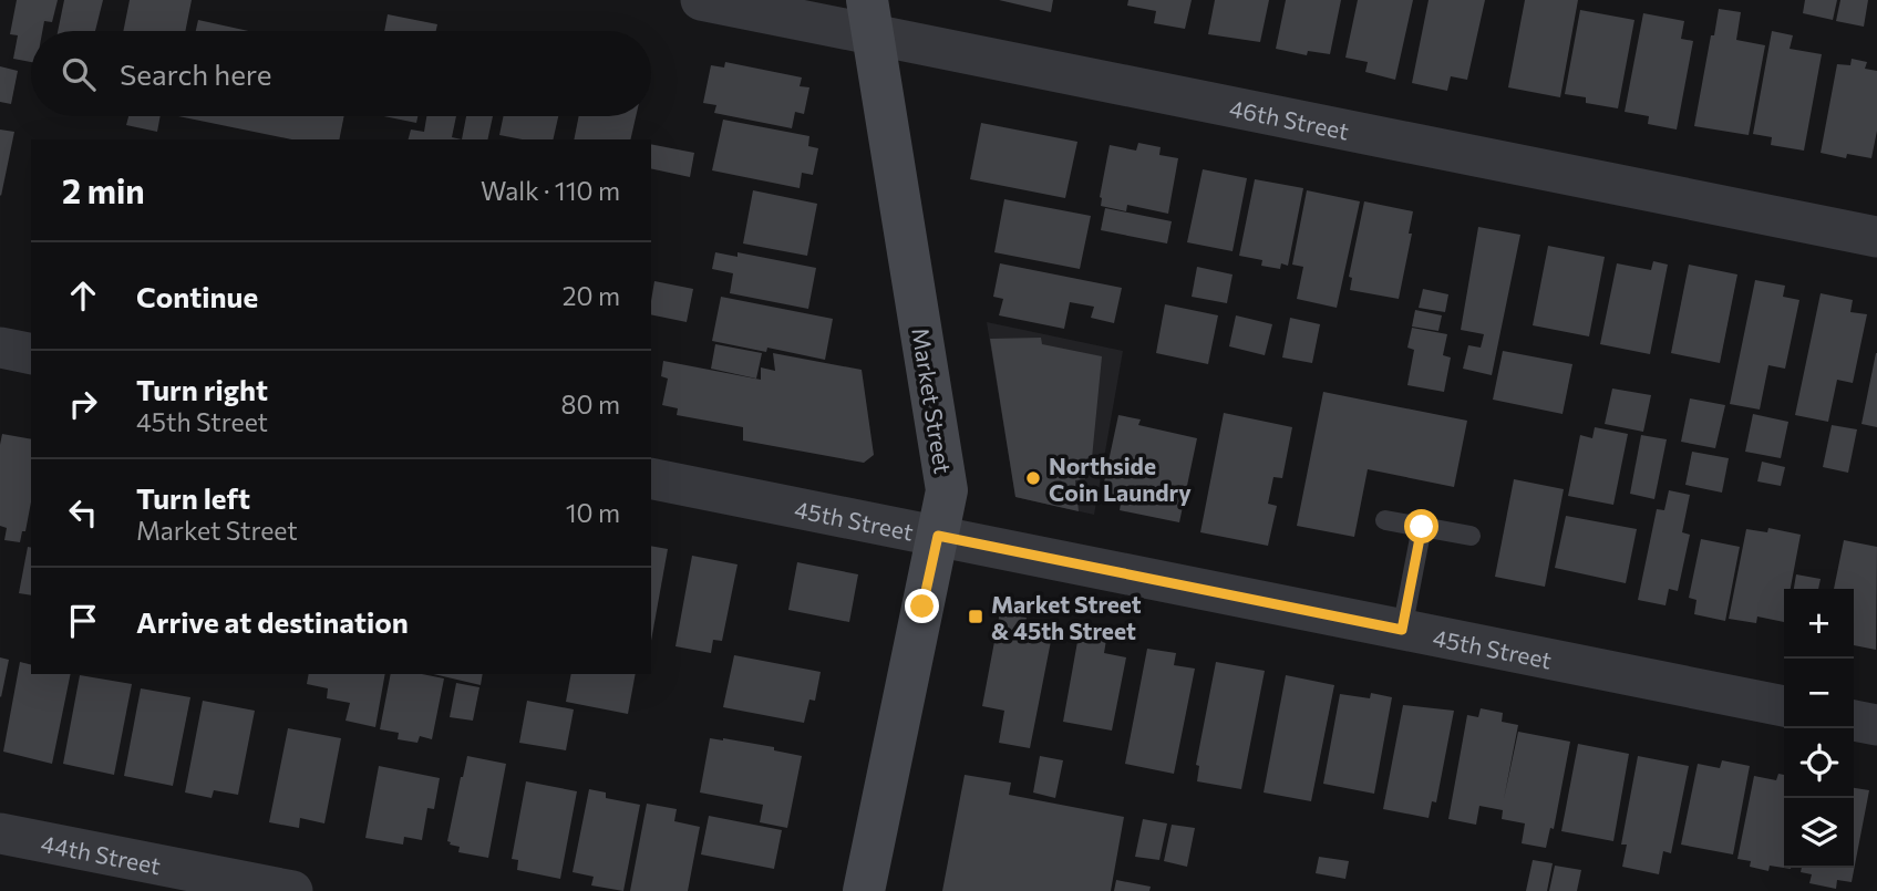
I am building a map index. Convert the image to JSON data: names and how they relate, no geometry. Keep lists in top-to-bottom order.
{
  "streets": {
    "street": [
      "46th Street",
      "Market Street",
      "45th Street",
      "44th Street"
    ]
  },
  "crossings": [
    ["46th Street", "Market Street"],
    ["Market Street", "45th Street"]
  ],
  "places": {
    "other": ["Northside Coin Laundry"],
    "transit": ["Market Street & 45th Street"]
  },
  "page": {
    "search": "Search here",
    "heading": ["2 min", "Walk · 110 m"],
    "list": [
      ["Continue", "20 m"],
      ["Turn right", "45th Street", "80 m"],
      ["Turn left", "Market Street", "10 m"],
      "Arrive at destination"
    ],
    "map_buttons": ["+", "−"]
  }
}
